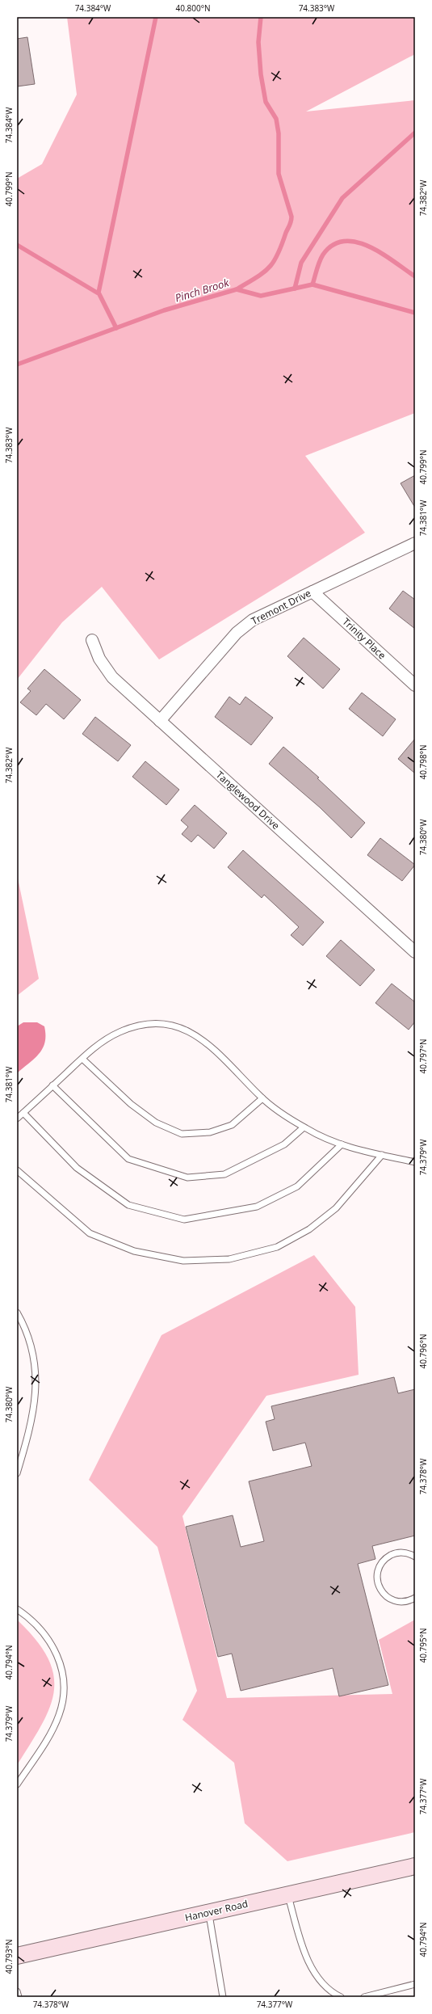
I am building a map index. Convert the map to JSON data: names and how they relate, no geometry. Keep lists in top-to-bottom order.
{
  "streets": {
    "street": [
      "Tremont Drive",
      "Trinity Place",
      "Tanglewood Drive",
      "Hanover Road"
    ]
  },
  "crossings": [
    ["Tremont Drive", "Trinity Place"],
    ["Tremont Drive", "Tanglewood Drive"]
  ],
  "water": ["Pinch Brook"],
  "coordinates": [
    "74.384°W",
    "40.800°N",
    "74.383°W",
    "40.799°N",
    "74.382°W",
    "74.381°W",
    "40.798°N",
    "74.380°W",
    "40.797°N",
    "74.379°W",
    "40.796°N",
    "74.378°W",
    "40.795°N",
    "40.794°N",
    "74.377°W",
    "40.793°N"
  ]
}
